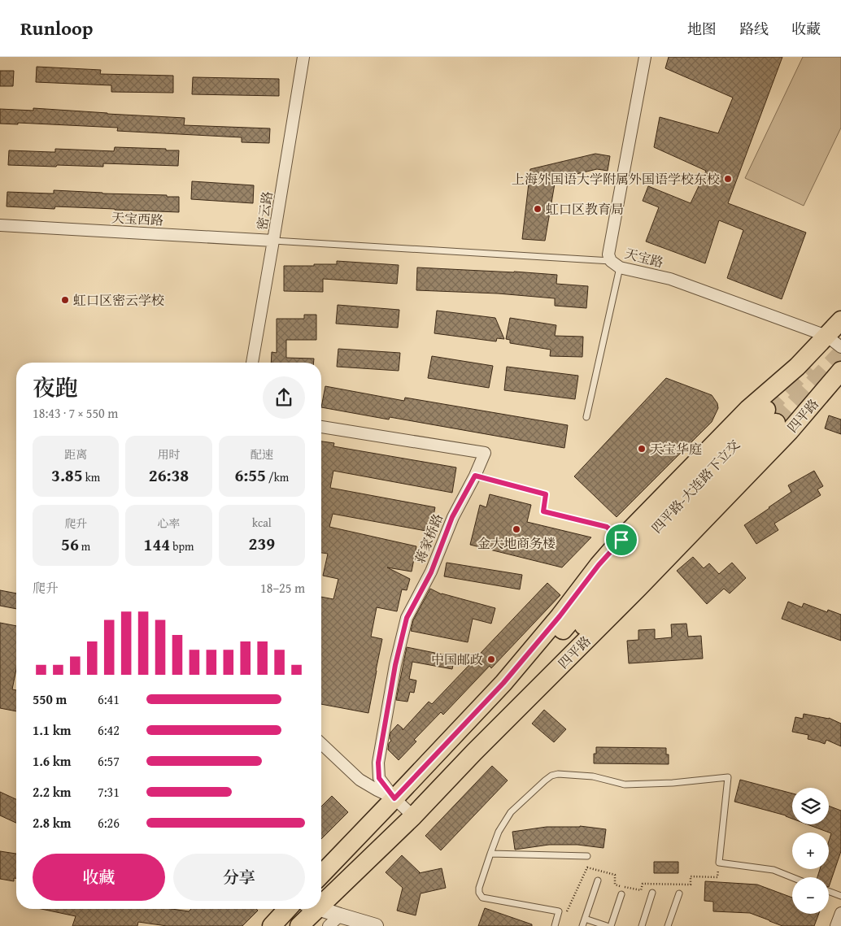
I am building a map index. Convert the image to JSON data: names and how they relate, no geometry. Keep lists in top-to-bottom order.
{
  "streets": {
    "main road": ["四平路", "四平路-大连路下立交"],
    "street": [
      "密云路",
      "天宝西路",
      "天宝路",
      "蒋家桥路"
    ]
  },
  "crossings": [
    ["密云路", "天宝西路"],
    ["四平路", "四平路-大连路下立交"]
  ],
  "places": [
    "上海外国语大学附属外国语学校东校",
    "虹口区教育局",
    "虹口区密云学校",
    "天宝华庭",
    "金大地商务楼",
    "中国邮政"
  ],
  "page": {
    "header": "Runloop",
    "nav": ["地图", "路线", "收藏"],
    "heading": ["夜跑", "18:43 · 7 × 550 m"],
    "stats": [
      ["距离", "3.85 km"],
      ["用时", "26:38"],
      ["配速", "6:55 /km"],
      ["爬升", "56 m"],
      ["心率", "144 bpm"],
      ["kcal", "239"]
    ],
    "chart": ["爬升", "18–25 m"],
    "list": [
      {
        "name": "550 m",
        "note": "6:41"
      },
      {
        "name": "1.1 km",
        "note": "6:42"
      },
      {
        "name": "1.6 km",
        "note": "6:57"
      },
      {
        "name": "2.2 km",
        "note": "7:31"
      },
      {
        "name": "2.8 km",
        "note": "6:26"
      }
    ],
    "map_buttons": ["+", "−"],
    "buttons": ["收藏", "分享"]
  }
}
